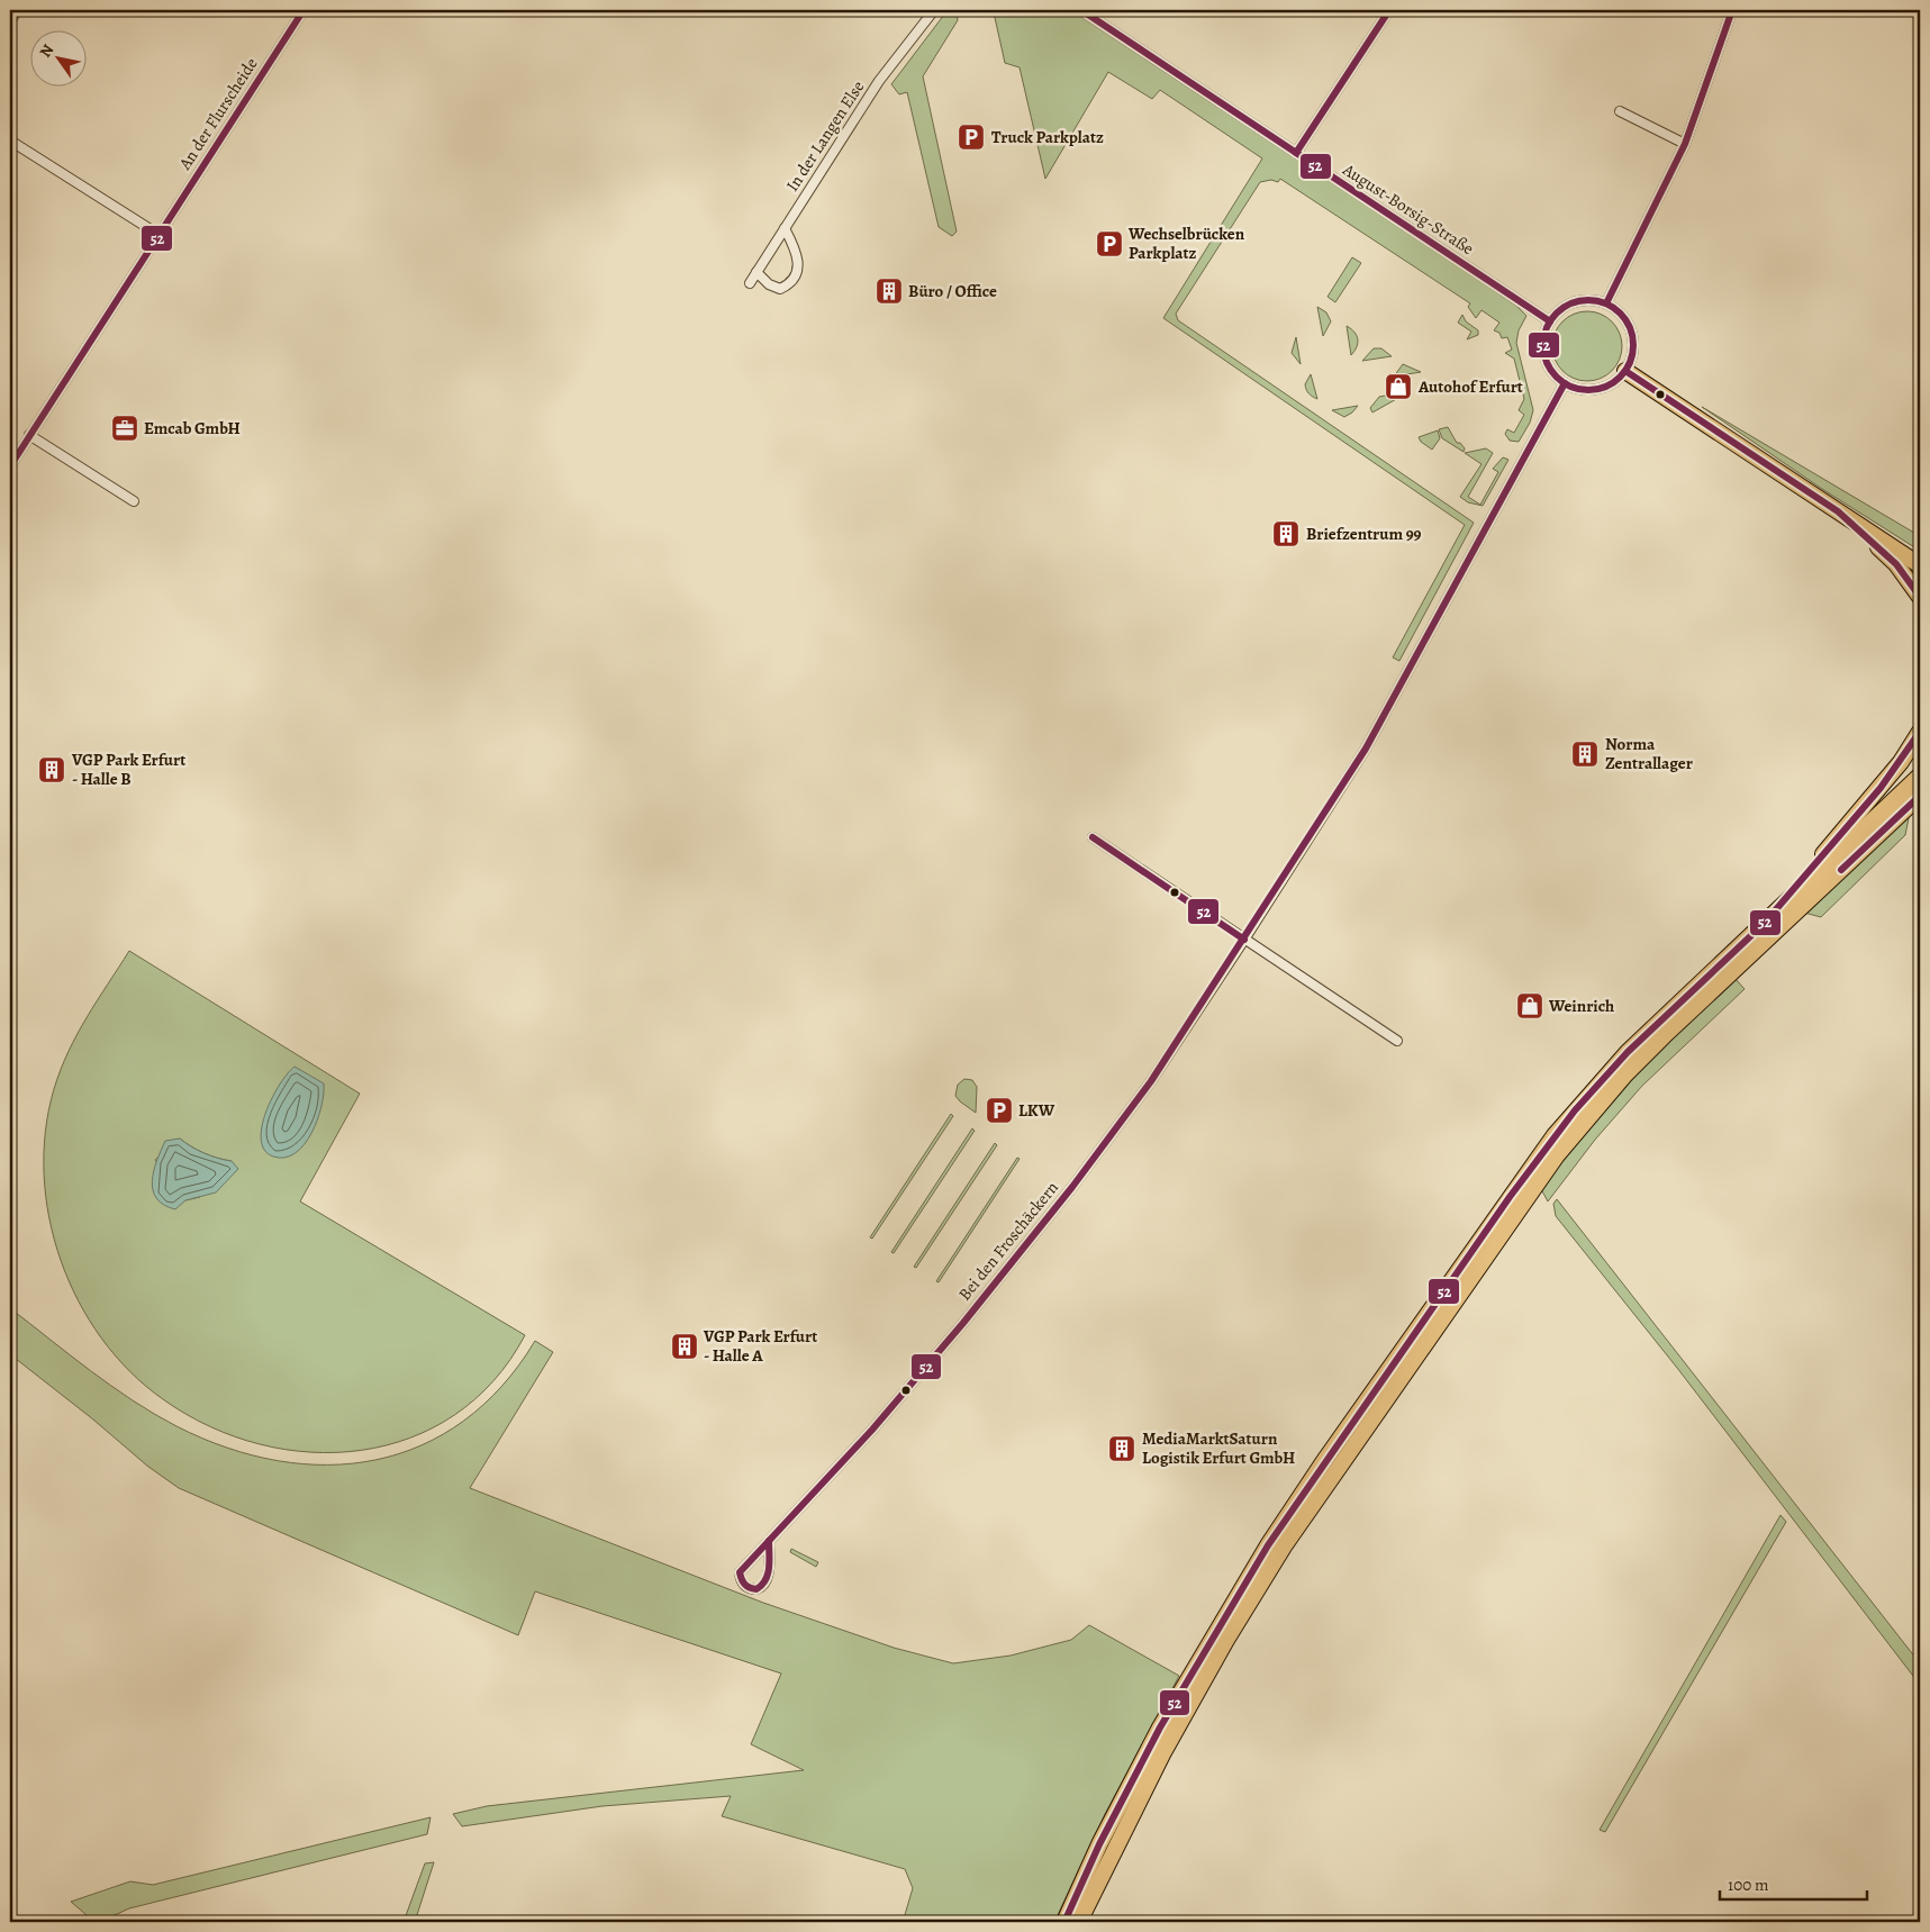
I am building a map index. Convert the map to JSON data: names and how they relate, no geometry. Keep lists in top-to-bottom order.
{
  "streets": {
    "street": [
      "An der Flurscheide",
      "In der Langen Else",
      "August-Borsig-Straße",
      "Bei den Froschäckern"
    ]
  },
  "crossings": [
    ["August-Borsig-Straße", "Bei den Froschäckern"]
  ],
  "places": {
    "parking": ["Truck Parkplatz", "Wechselbrücken Parkplatz", "LKW"],
    "building": [
      "Büro / Office",
      "Briefzentrum 99",
      "Norma Zentrallager",
      "VGP Park Erfurt - Halle B",
      "VGP Park Erfurt - Halle A",
      "MediaMarktSaturn Logistik Erfurt GmbH"
    ],
    "shop": ["Autohof Erfurt", "Weinrich"],
    "office": ["Emcab GmbH"]
  },
  "lines": ["transit line 52"],
  "scale_bar": "100 m",
  "north": "top left"
}
